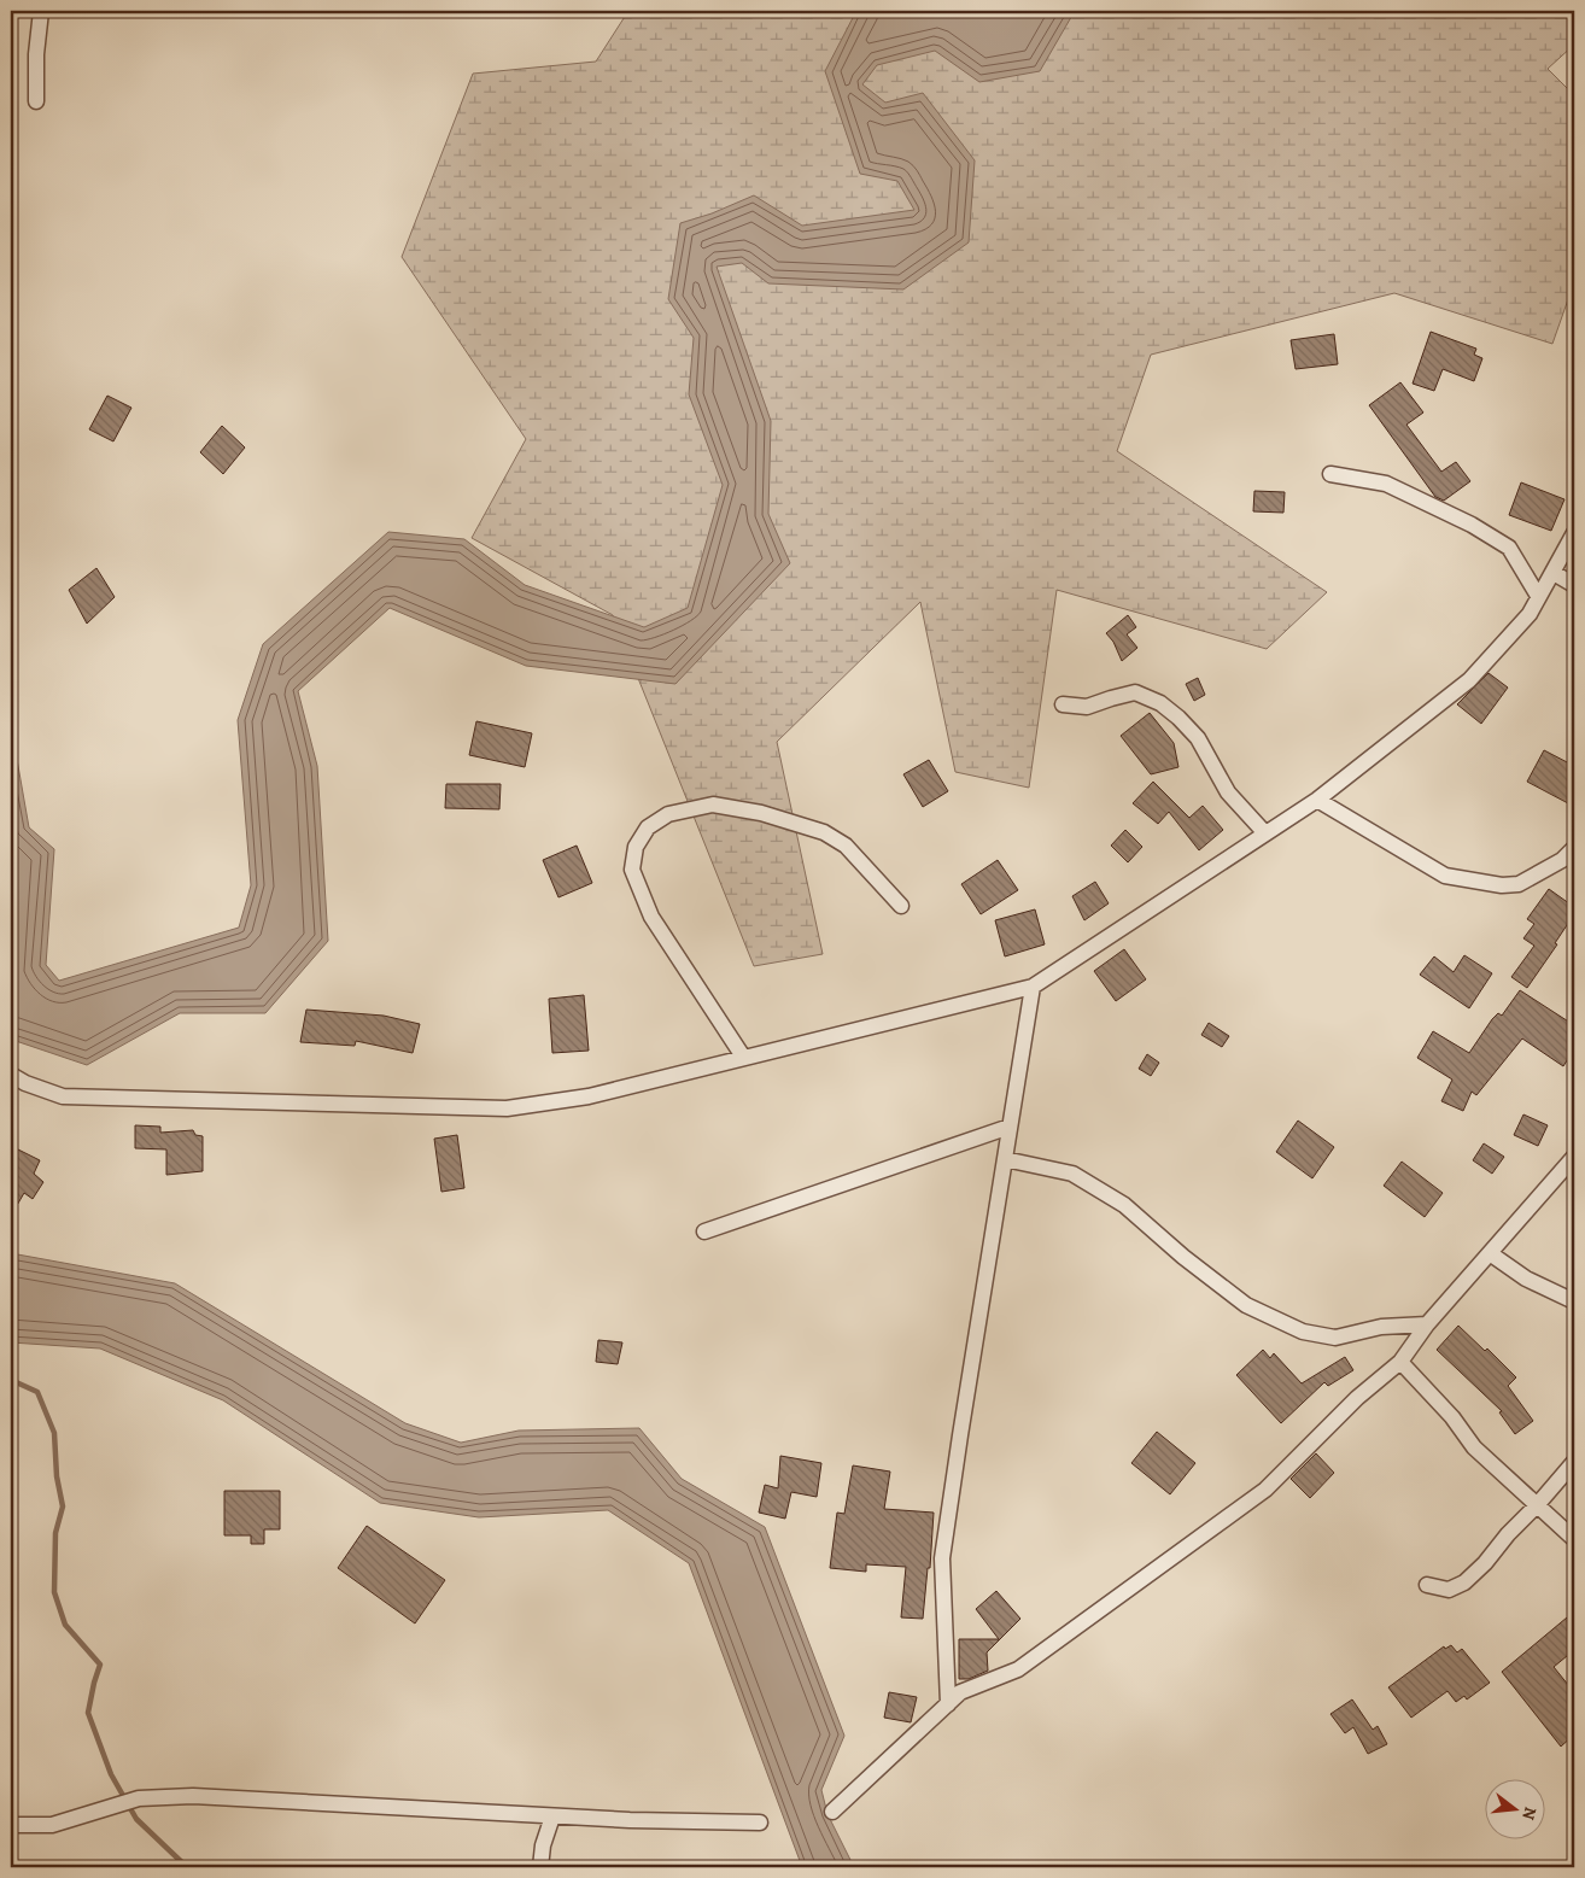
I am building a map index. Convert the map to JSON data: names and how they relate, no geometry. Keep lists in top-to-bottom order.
{
  "north": "right"
}
